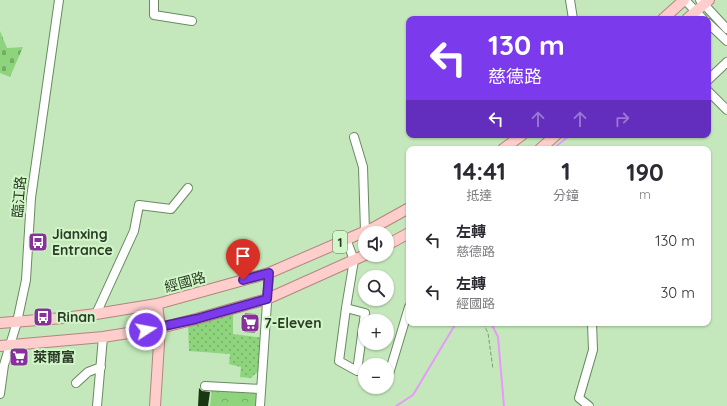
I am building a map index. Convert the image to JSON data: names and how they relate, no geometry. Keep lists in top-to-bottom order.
{
  "streets": {
    "main road": ["1", "經國路"],
    "street": ["臨江路"]
  },
  "crossings": [
    ["臨江路", "1"],
    ["臨江路", "經國路"]
  ],
  "places": {
    "bus stop": ["Jianxing Entrance", "Rinan"],
    "supermarket": ["7-Eleven", "萊爾富"]
  },
  "page": {
    "turn": ["130 m", "慈德路"],
    "eta": [
      "14:41",
      "抵達",
      "1",
      "分鐘",
      "190",
      "m"
    ],
    "list": [
      {
        "name": "左轉",
        "note": "慈德路",
        "value": "130 m"
      },
      {
        "name": "左轉",
        "note": "經國路",
        "value": "30 m"
      }
    ],
    "map_buttons": ["+", "−"]
  }
}
